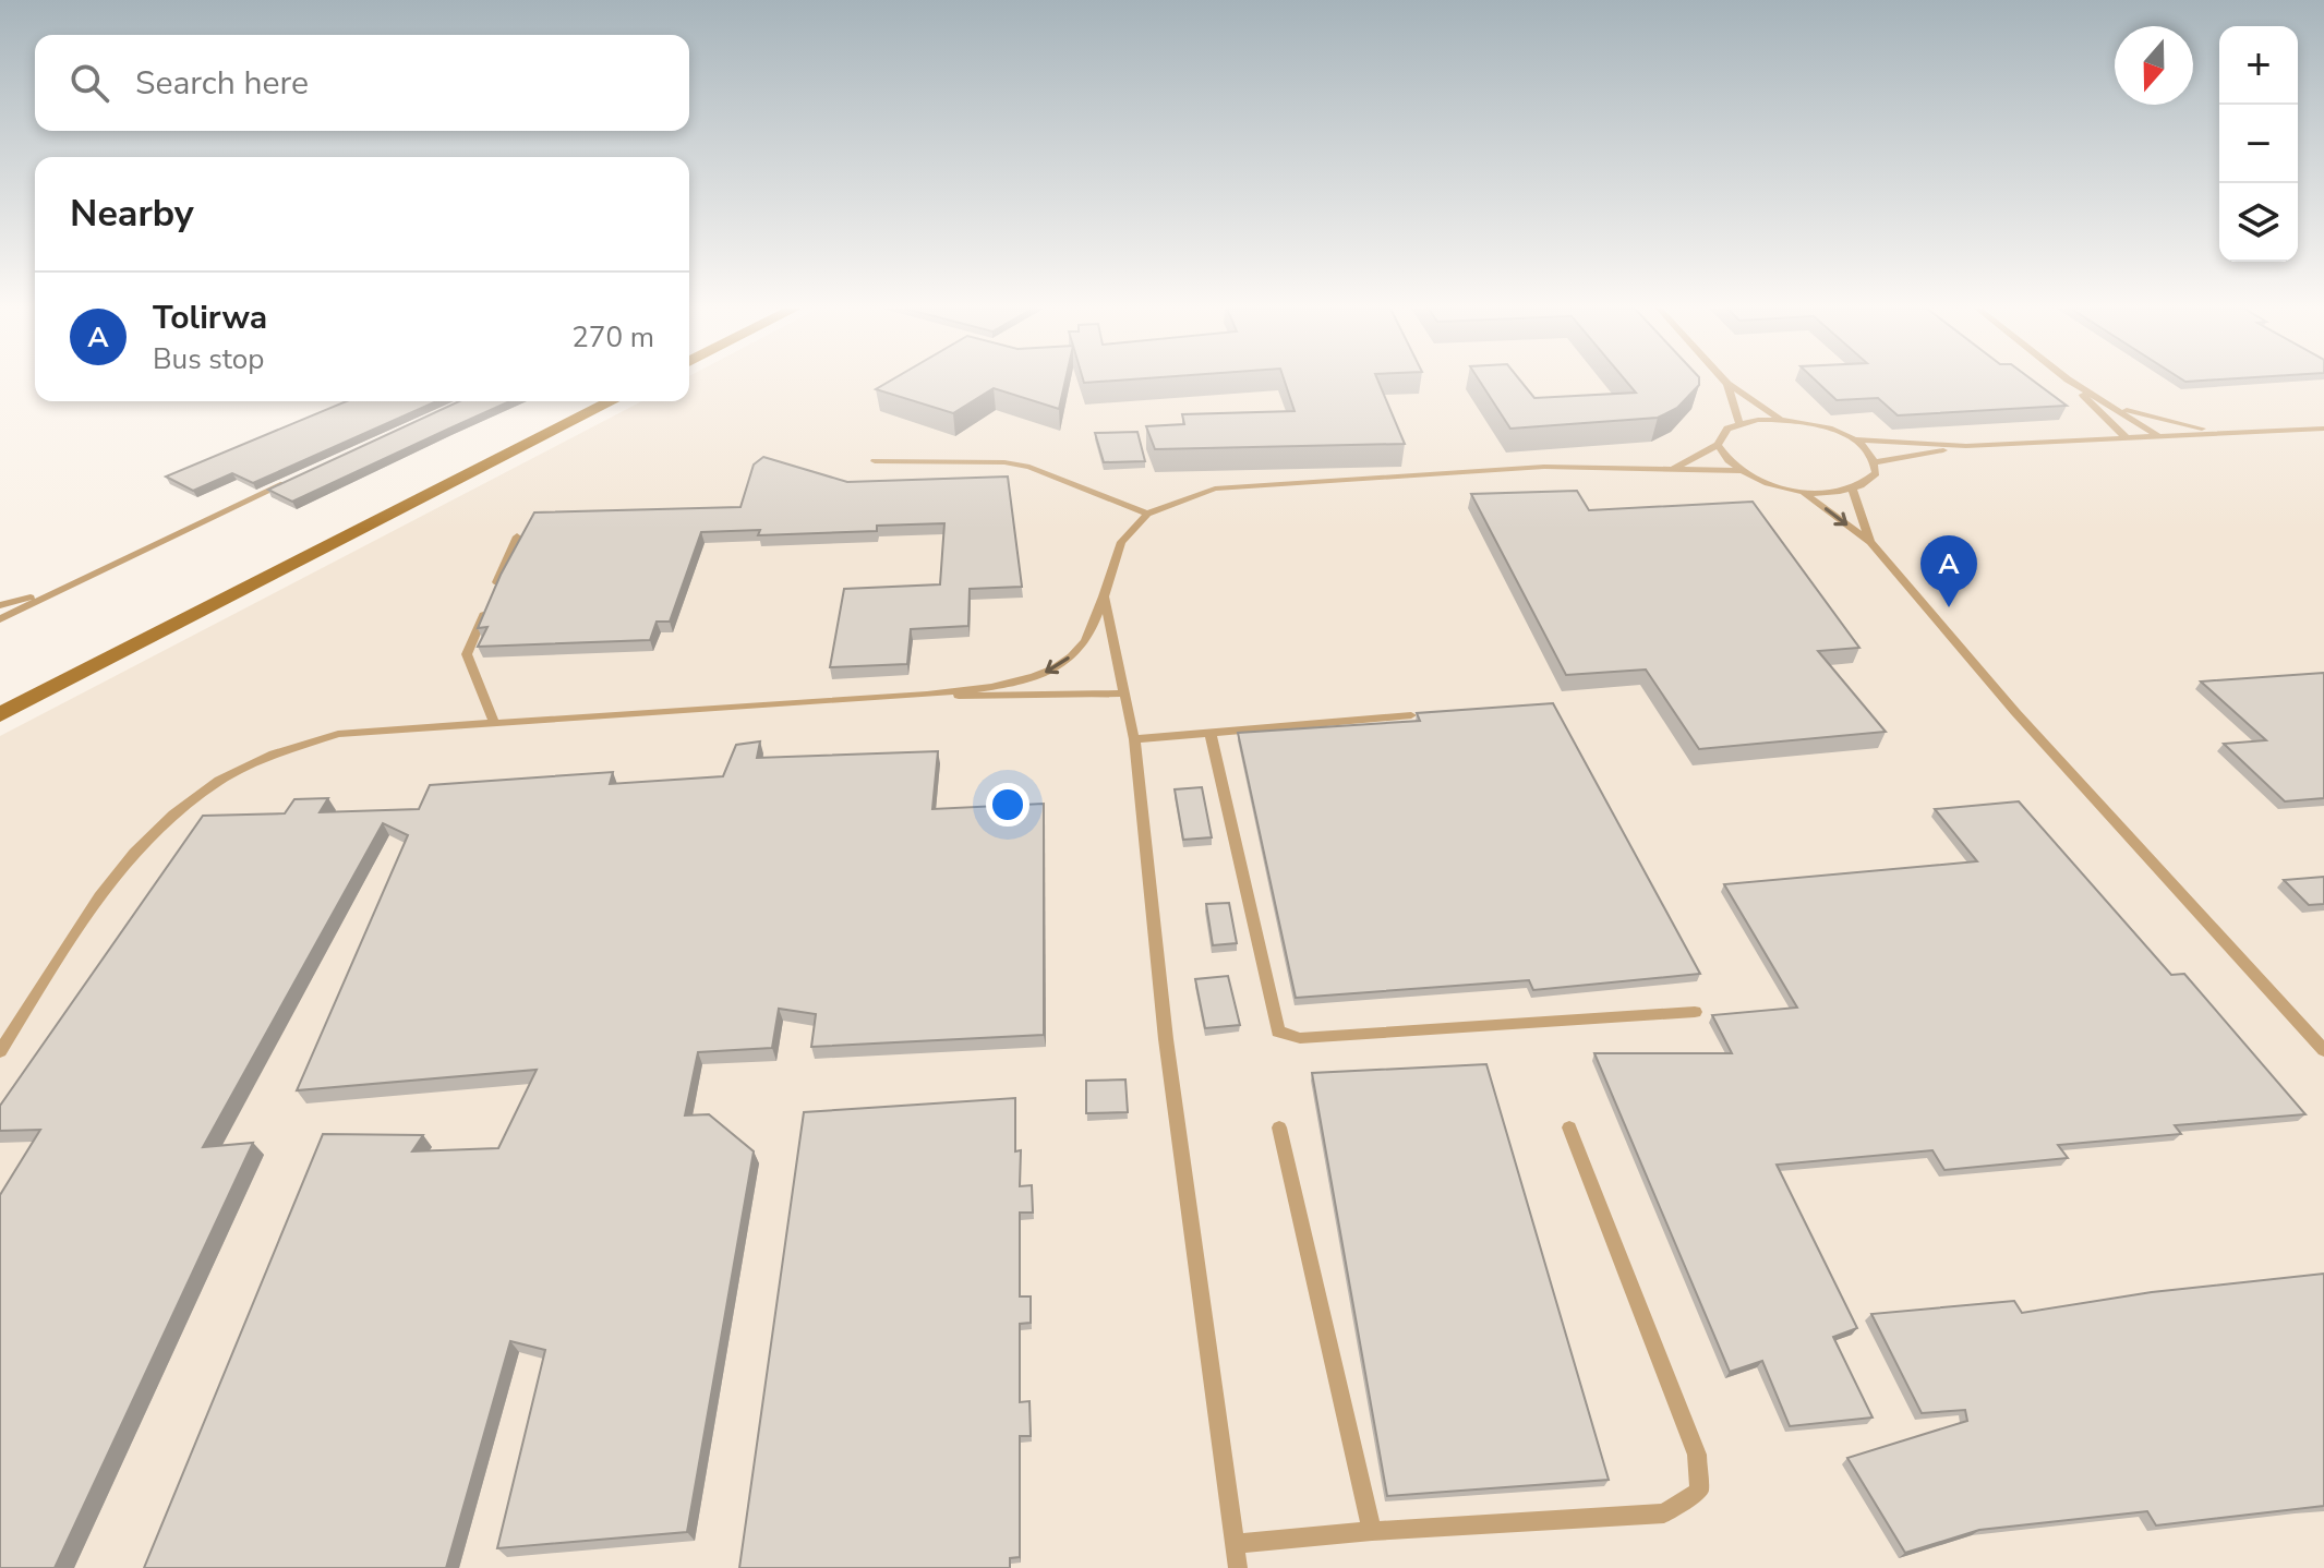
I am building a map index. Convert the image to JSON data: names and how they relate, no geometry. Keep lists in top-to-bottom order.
{
  "north": "bottom",
  "page": {
    "map_buttons": ["+", "−"],
    "search": "Search here",
    "heading": "Nearby",
    "list": [
      {
        "mark": "A",
        "name": "Tolirwa",
        "note": "Bus stop",
        "value": "270 m"
      }
    ],
    "pins": "A"
  }
}
